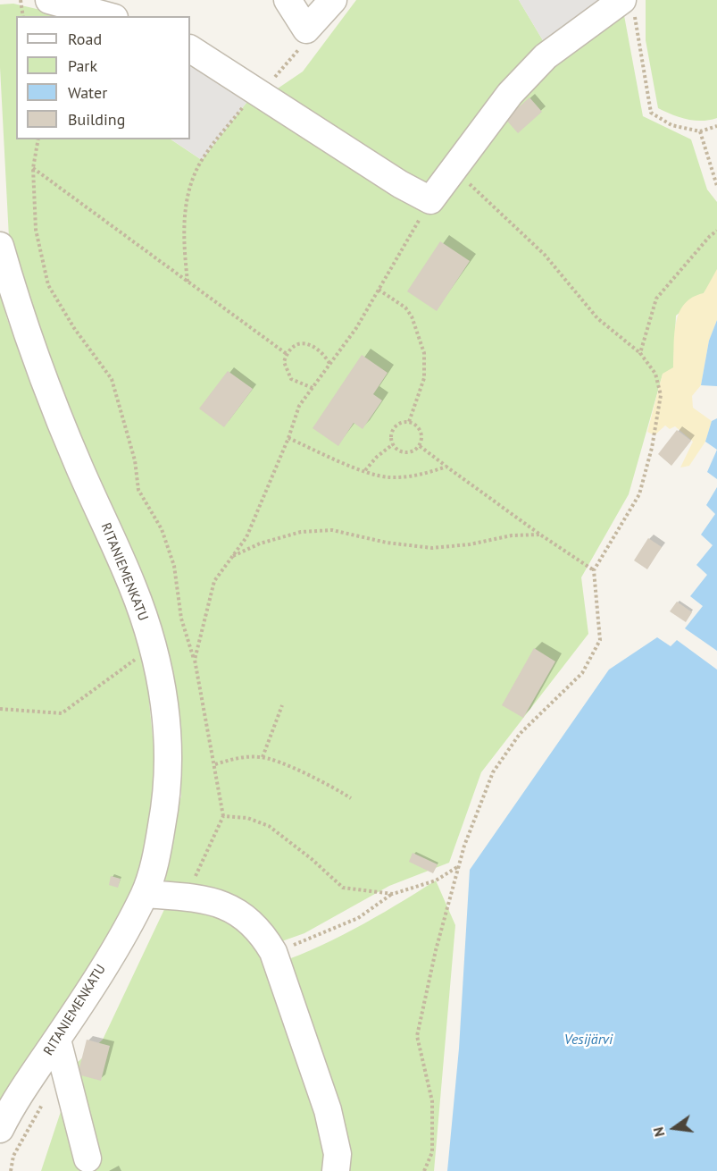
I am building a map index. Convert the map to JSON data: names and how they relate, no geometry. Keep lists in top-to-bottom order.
{
  "streets": {
    "street": ["RITANIEMENKATU"]
  },
  "water": ["Vesijärvi"],
  "legend": [
    "Road",
    "Park",
    "Water",
    "Building"
  ],
  "north": "left"
}
